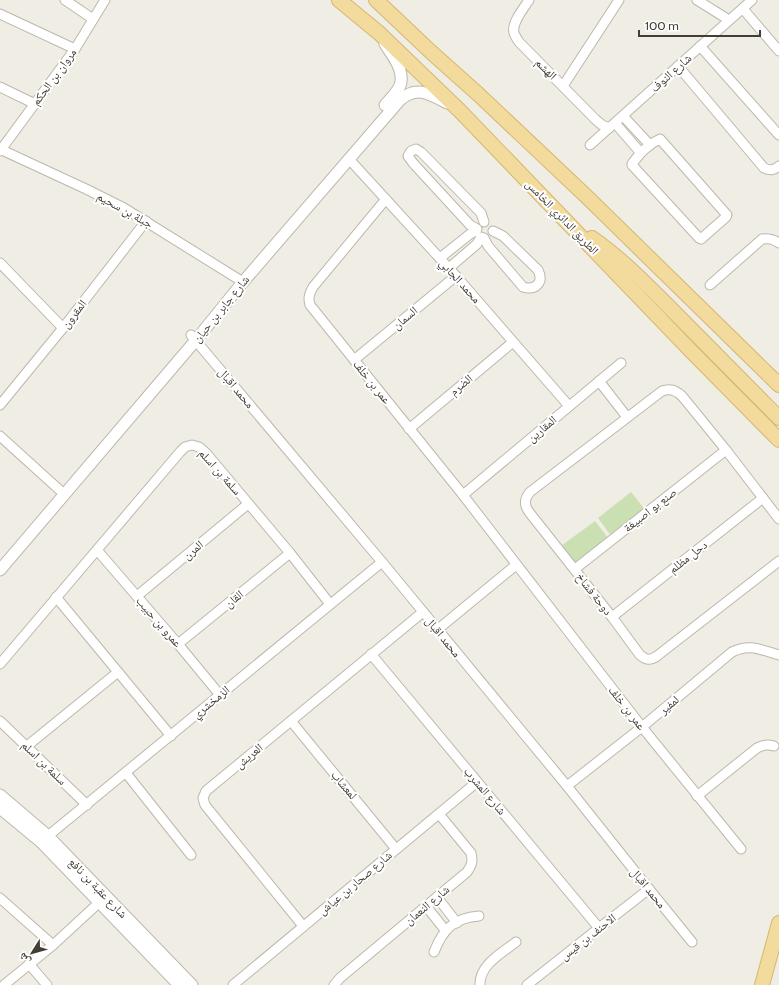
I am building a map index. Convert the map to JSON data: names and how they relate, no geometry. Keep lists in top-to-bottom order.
{
  "streets": {
    "main road": ["الطريق الدائري الخامس"],
    "street": [
      "الهشم",
      "شارع النوف",
      "مروان بن الحكم",
      "جبلة بن سحيم",
      "محمد الجابي",
      "شارع جابر بن حيان",
      "المقرون",
      "السمان",
      "عمر بن خلف",
      "الضرم",
      "محمد اقبال",
      "المقارين",
      "سلمة بن اسلم",
      "صنع بو اصبيغة",
      "المرن",
      "دحل مظلم",
      "دوحة فشاخ",
      "القان",
      "عمرو بن حبيب",
      "الزمخشري",
      "لمفير",
      "العريش",
      "لمعشاب",
      "شارع المشرب",
      "شارع صحار بن عياش",
      "شارع عقبة بن نافع",
      "شارع النعمان",
      "الاحنف بن قيس"
    ]
  },
  "crossings": [
    ["الهشم", "شارع النوف"],
    ["مروان بن الحكم", "جبلة بن سحيم"],
    ["جبلة بن سحيم", "شارع جابر بن حيان"],
    ["جبلة بن سحيم", "المقرون"],
    ["الطريق الدائري الخامس", "شارع جابر بن حيان"],
    ["محمد الجابي", "شارع جابر بن حيان"],
    ["محمد الجابي", "السمان"],
    ["محمد الجابي", "عمر بن خلف"],
    ["محمد الجابي", "الضرم"],
    ["محمد الجابي", "المقارين"],
    ["شارع جابر بن حيان", "محمد اقبال"],
    ["السمان", "عمر بن خلف"],
    ["عمر بن خلف", "الضرم"],
    ["عمر بن خلف", "المقارين"],
    ["عمر بن خلف", "لمفير"],
    ["محمد اقبال", "الزمخشري"],
    ["محمد اقبال", "لمفير"],
    ["محمد اقبال", "العريش"],
    ["محمد اقبال", "الاحنف بن قيس"],
    ["سلمة بن اسلم", "المرن"],
    ["سلمة بن اسلم", "القان"],
    ["سلمة بن اسلم", "عمرو بن حبيب"],
    ["سلمة بن اسلم", "الزمخشري"],
    ["صنع بو اصبيغة", "دوحة فشاخ"],
    ["المرن", "عمرو بن حبيب"],
    ["دحل مظلم", "دوحة فشاخ"],
    ["القان", "عمرو بن حبيب"],
    ["عمرو بن حبيب", "الزمخشري"],
    ["الزمخشري", "شارع عقبة بن نافع"],
    ["العريش", "لمعشاب"],
    ["العريش", "شارع المشرب"],
    ["العريش", "شارع صحار بن عياش"],
    ["لمعشاب", "شارع صحار بن عياش"],
    ["شارع المشرب", "شارع صحار بن عياش"],
    ["شارع المشرب", "الاحنف بن قيس"],
    ["شارع صحار بن عياش", "شارع النعمان"]
  ],
  "scale_bar": "100 m",
  "north": "bottom left"
}
